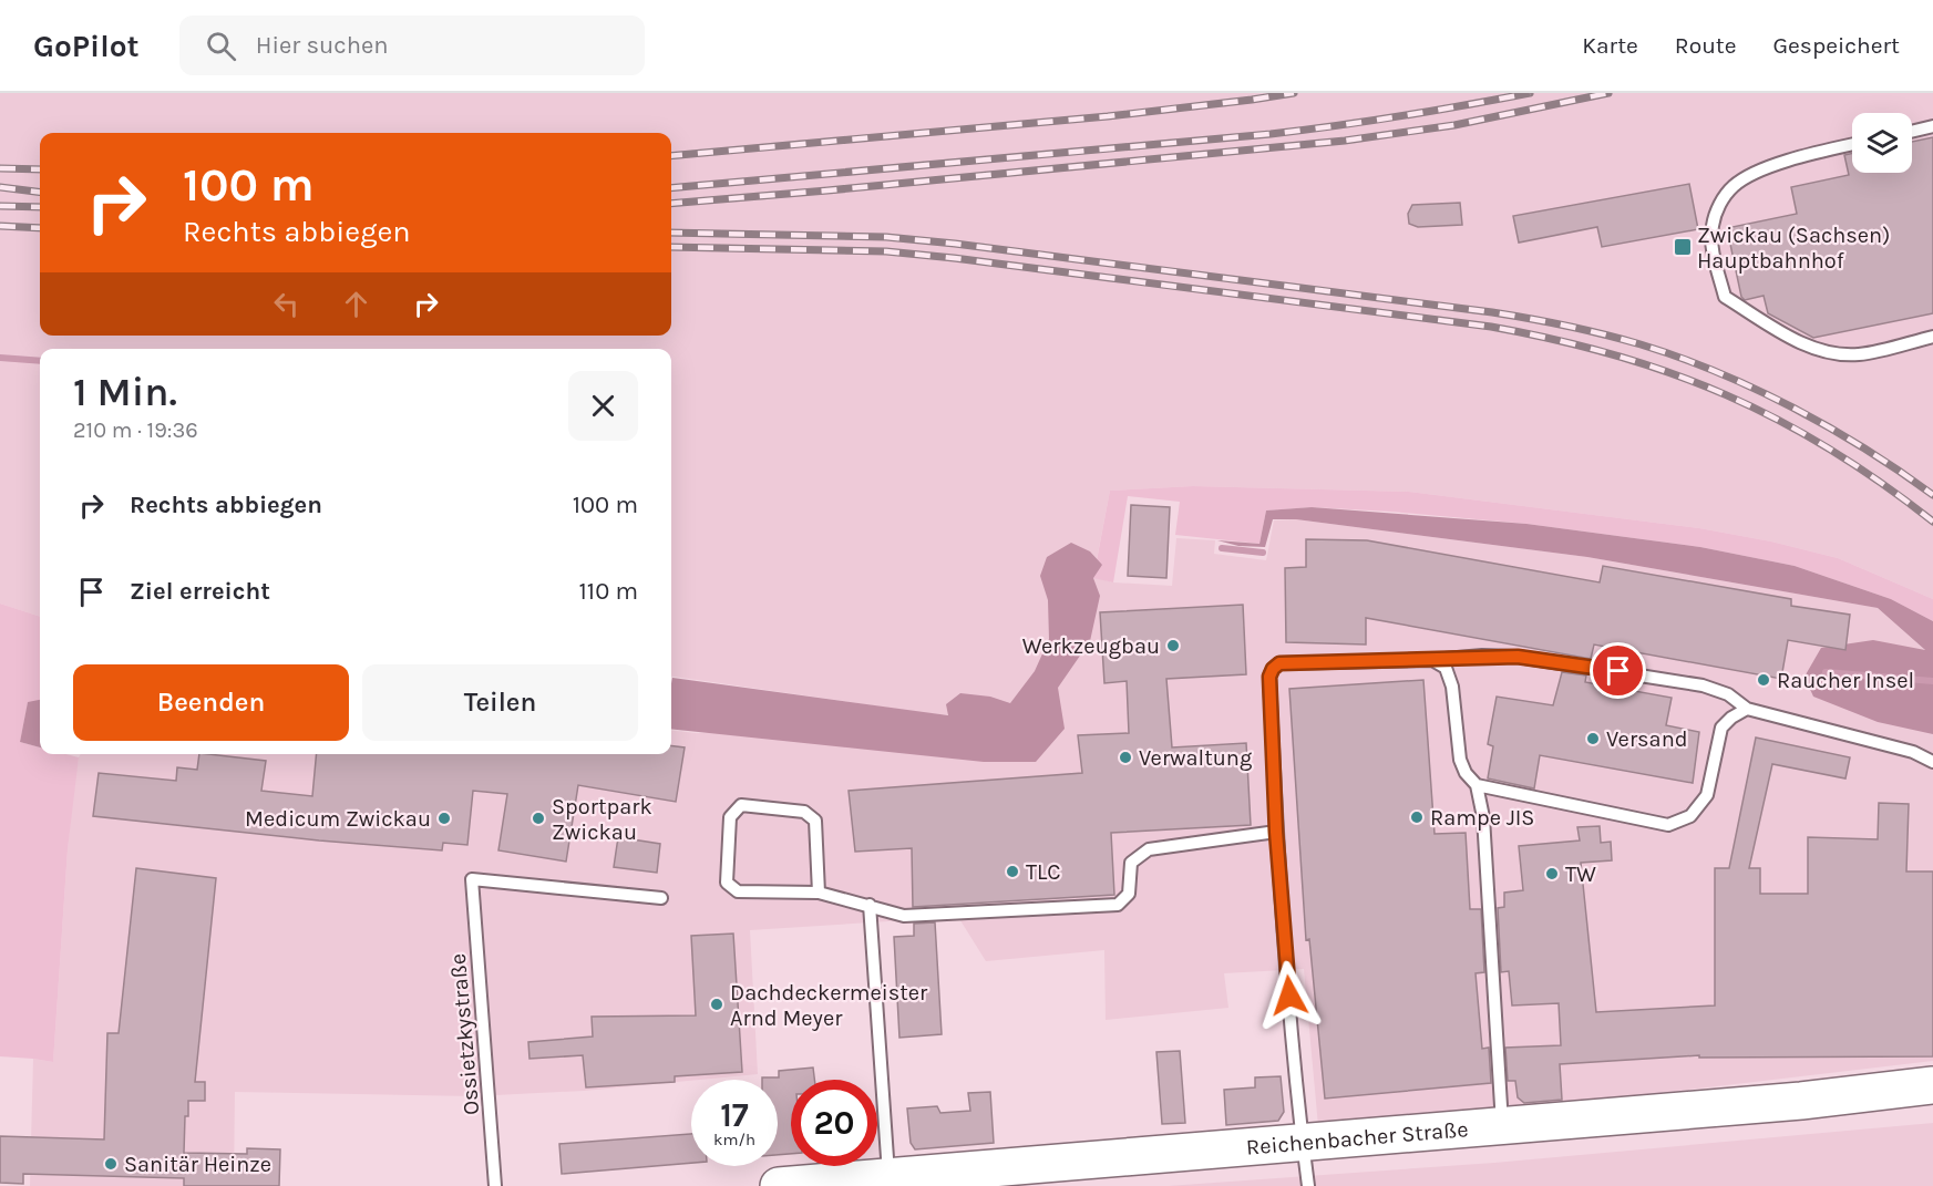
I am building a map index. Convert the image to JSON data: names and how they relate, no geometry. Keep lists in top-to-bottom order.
{
  "streets": {
    "main road": ["Reichenbacher Straße"],
    "lane": ["Ossietzkystraße"]
  },
  "places": {
    "transit": ["Zwickau (Sachsen) Hauptbahnhof"],
    "other": [
      "Werkzeugbau",
      "Raucher Insel",
      "Versand",
      "Verwaltung",
      "Rampe JIS",
      "Medicum Zwickau",
      "Sportpark Zwickau",
      "TLC",
      "TW",
      "Dachdeckermeister Arnd Meyer",
      "Sanitär Heinze"
    ]
  },
  "page": {
    "header": "GoPilot",
    "search": "Hier suchen",
    "nav": ["Karte", "Route", "Gespeichert"],
    "turn": ["100 m", "Rechts abbiegen"],
    "heading": ["1 Min.", "210 m · 19:36"],
    "list": [
      {
        "name": "Rechts abbiegen",
        "value": "100 m"
      },
      {
        "name": "Ziel erreicht",
        "value": "110 m"
      }
    ],
    "buttons": ["Beenden", "Teilen"],
    "speed": "17 km/h",
    "limit": "20"
  }
}
